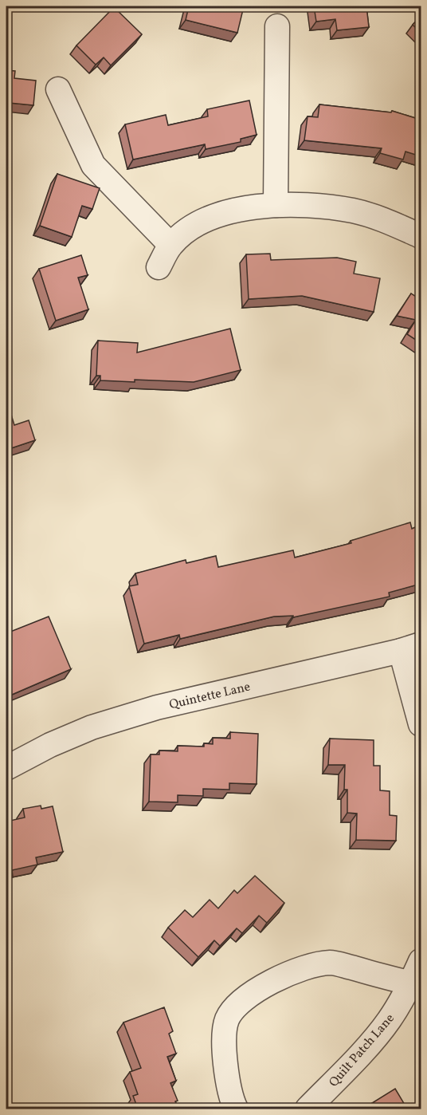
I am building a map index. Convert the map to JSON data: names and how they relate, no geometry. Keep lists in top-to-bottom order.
{
  "streets": {
    "street": ["Quintette Lane", "Quilt Patch Lane"]
  }
}
